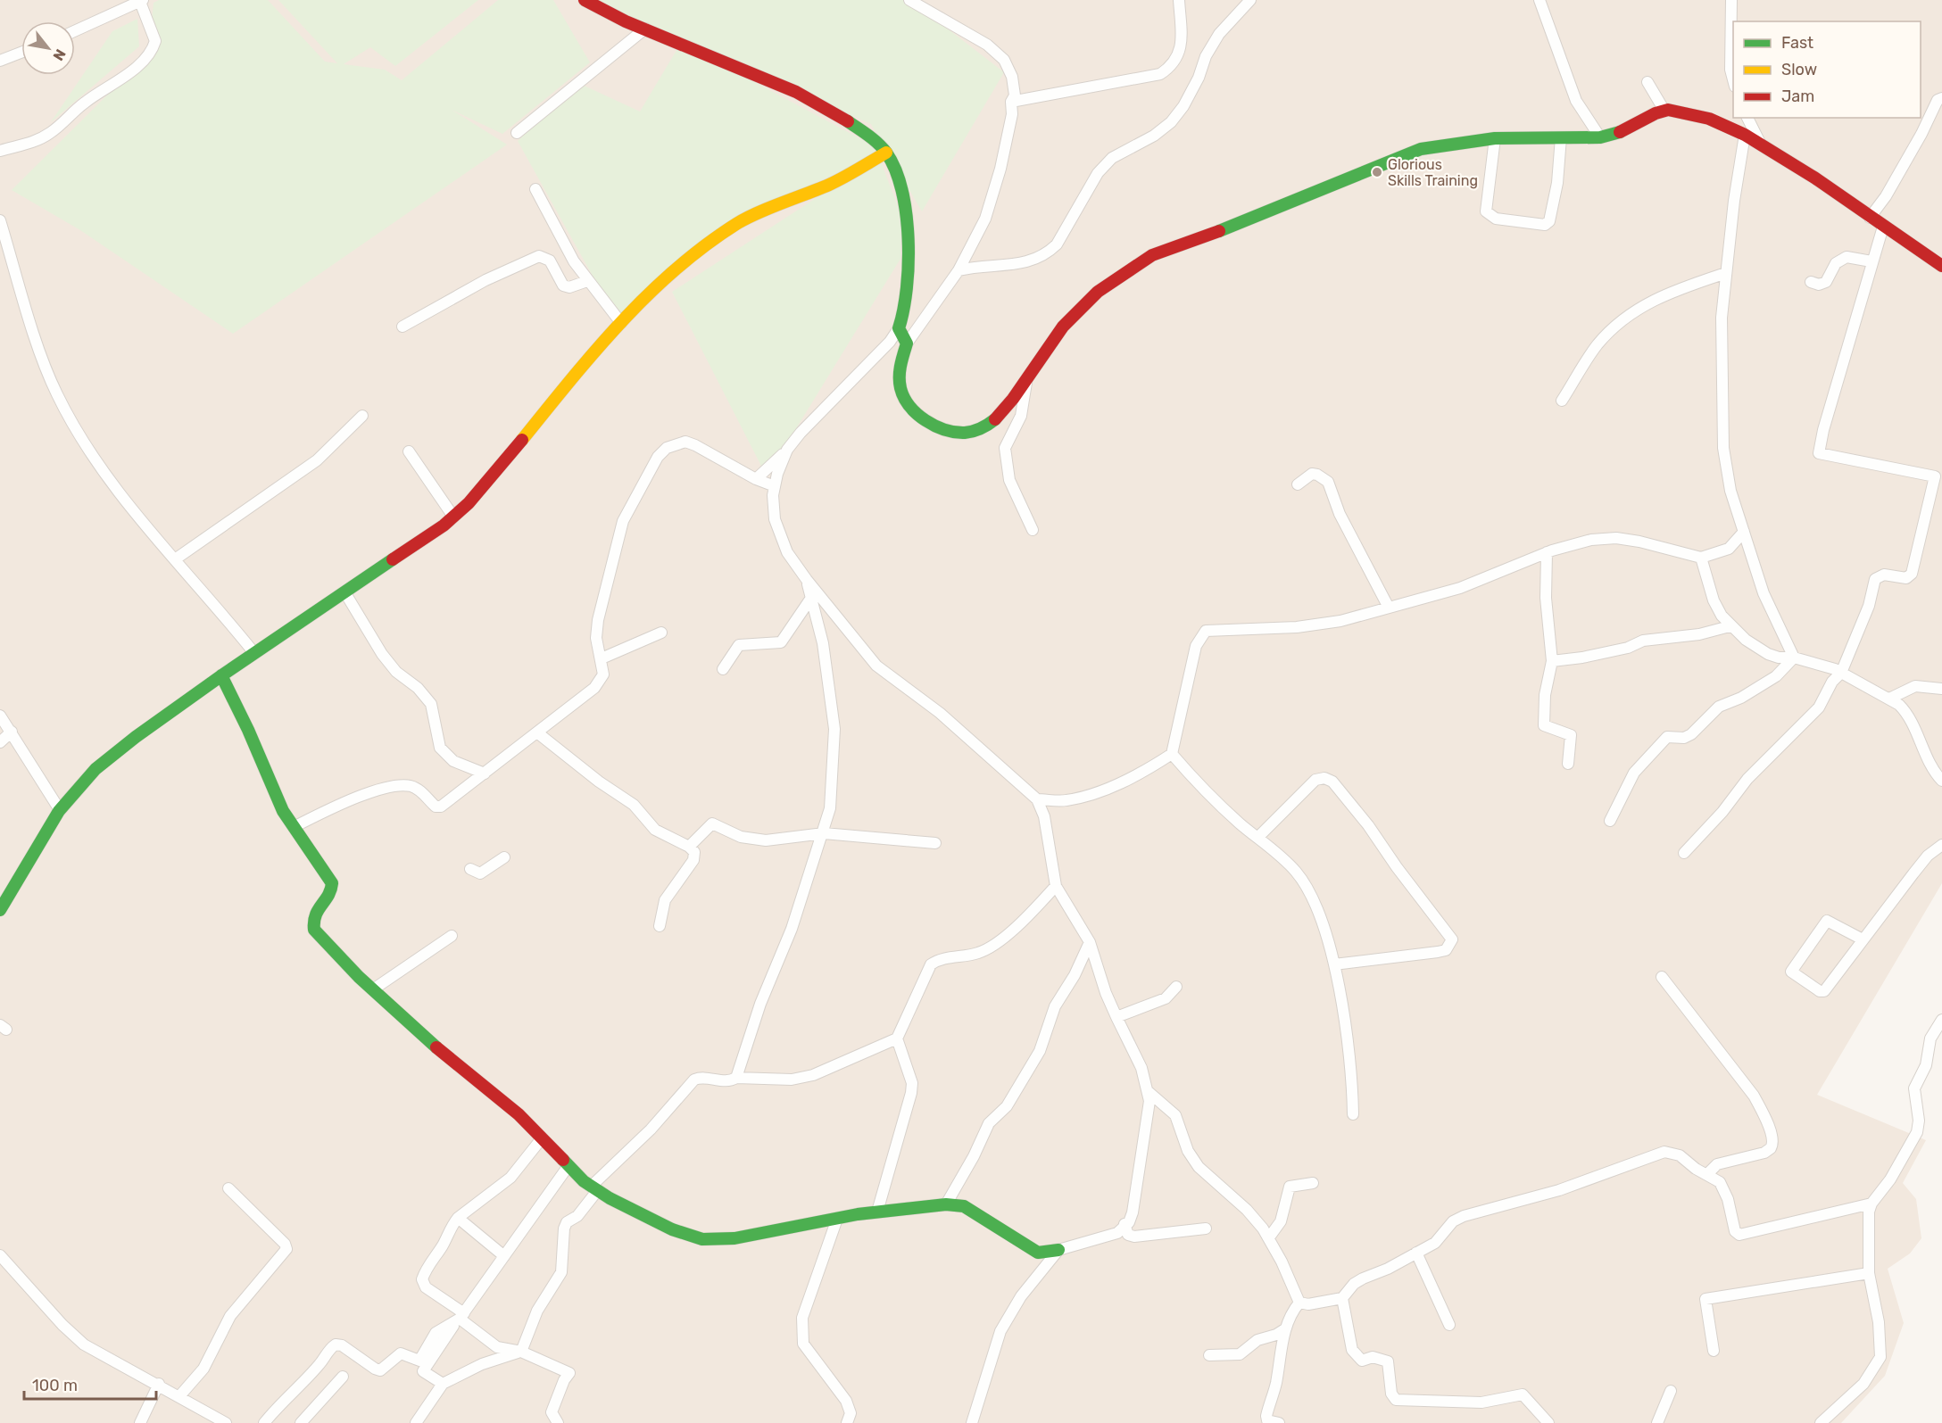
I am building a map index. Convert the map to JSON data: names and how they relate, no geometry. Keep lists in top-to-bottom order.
{
  "places": ["Glorious Skills Training"],
  "legend": ["Fast", "Slow", "Jam"],
  "scale_bar": "100 m",
  "north": "bottom right"
}
